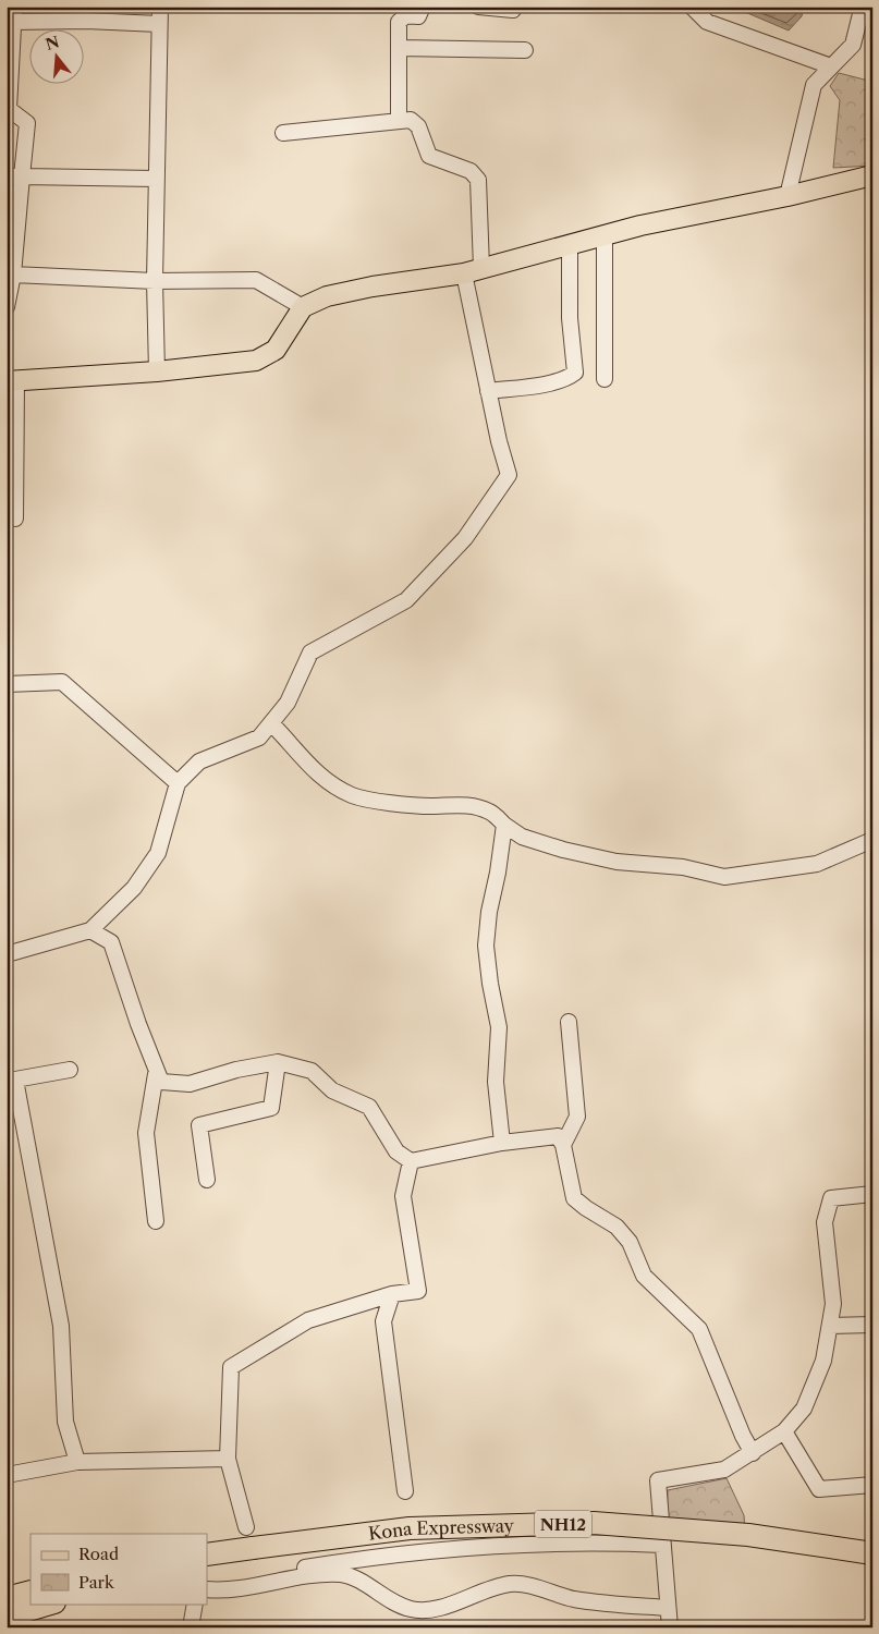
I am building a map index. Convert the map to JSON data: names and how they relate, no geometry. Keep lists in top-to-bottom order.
{
  "streets": {
    "highway": ["NH12", "Kona Expressway"]
  },
  "legend": ["Road", "Park"],
  "north": "top"
}
